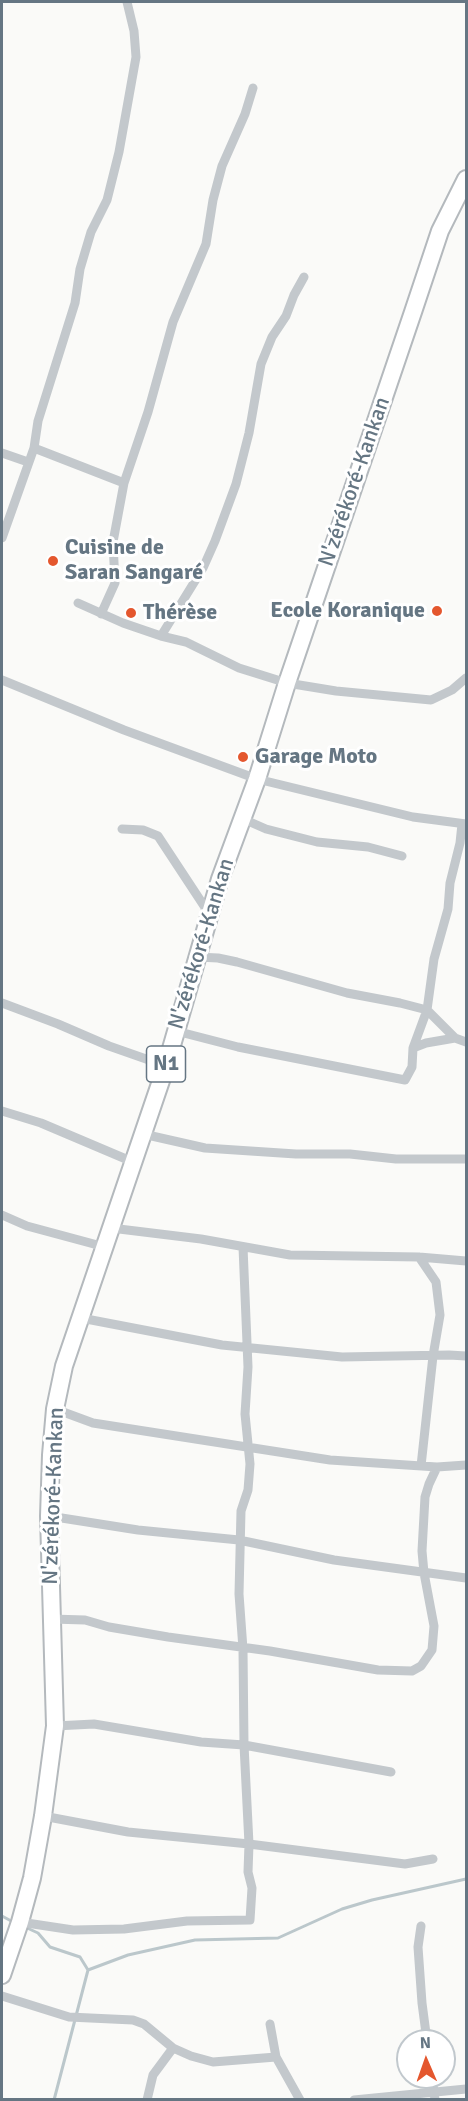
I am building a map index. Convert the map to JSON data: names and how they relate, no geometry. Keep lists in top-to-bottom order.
{
  "streets": {
    "highway": ["N'zérékoré-Kankan", "N1"]
  },
  "places": [
    "Cuisine de Saran Sangaré",
    "Ecole Koranique",
    "Thérèse",
    "Garage Moto"
  ],
  "north": "top"
}
